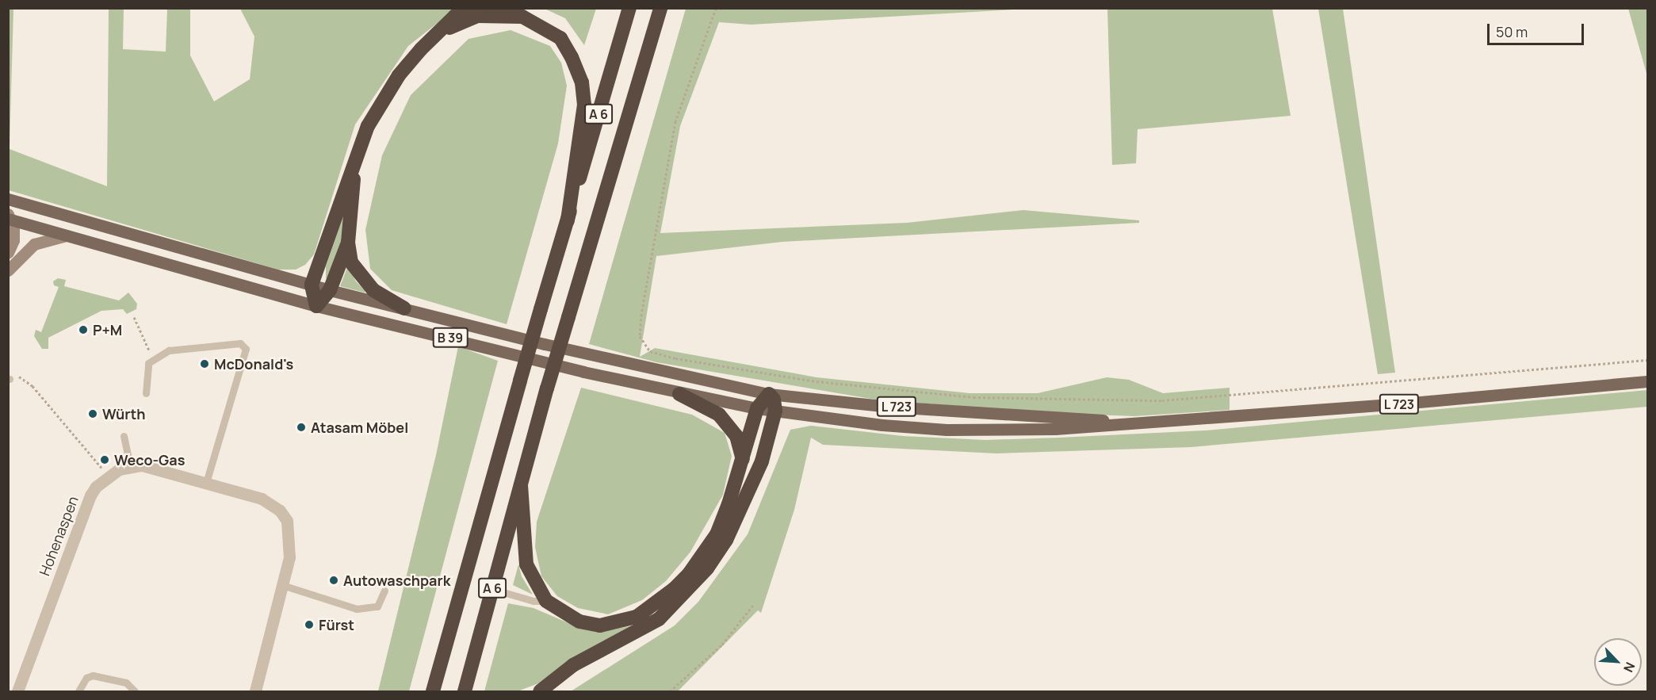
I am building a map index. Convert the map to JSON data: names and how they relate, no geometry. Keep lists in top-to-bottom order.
{
  "streets": {
    "highway": ["A 6"],
    "main road": ["B 39", "L 723"],
    "street": ["Hohenaspen"]
  },
  "crossings": [
    ["B 39", "L 723"]
  ],
  "places": [
    "P+M",
    "McDonald's",
    "Würth",
    "Atasam Möbel",
    "Weco-Gas",
    "Autowaschpark",
    "Fürst"
  ],
  "scale_bar": "50 m",
  "north": "bottom right"
}
